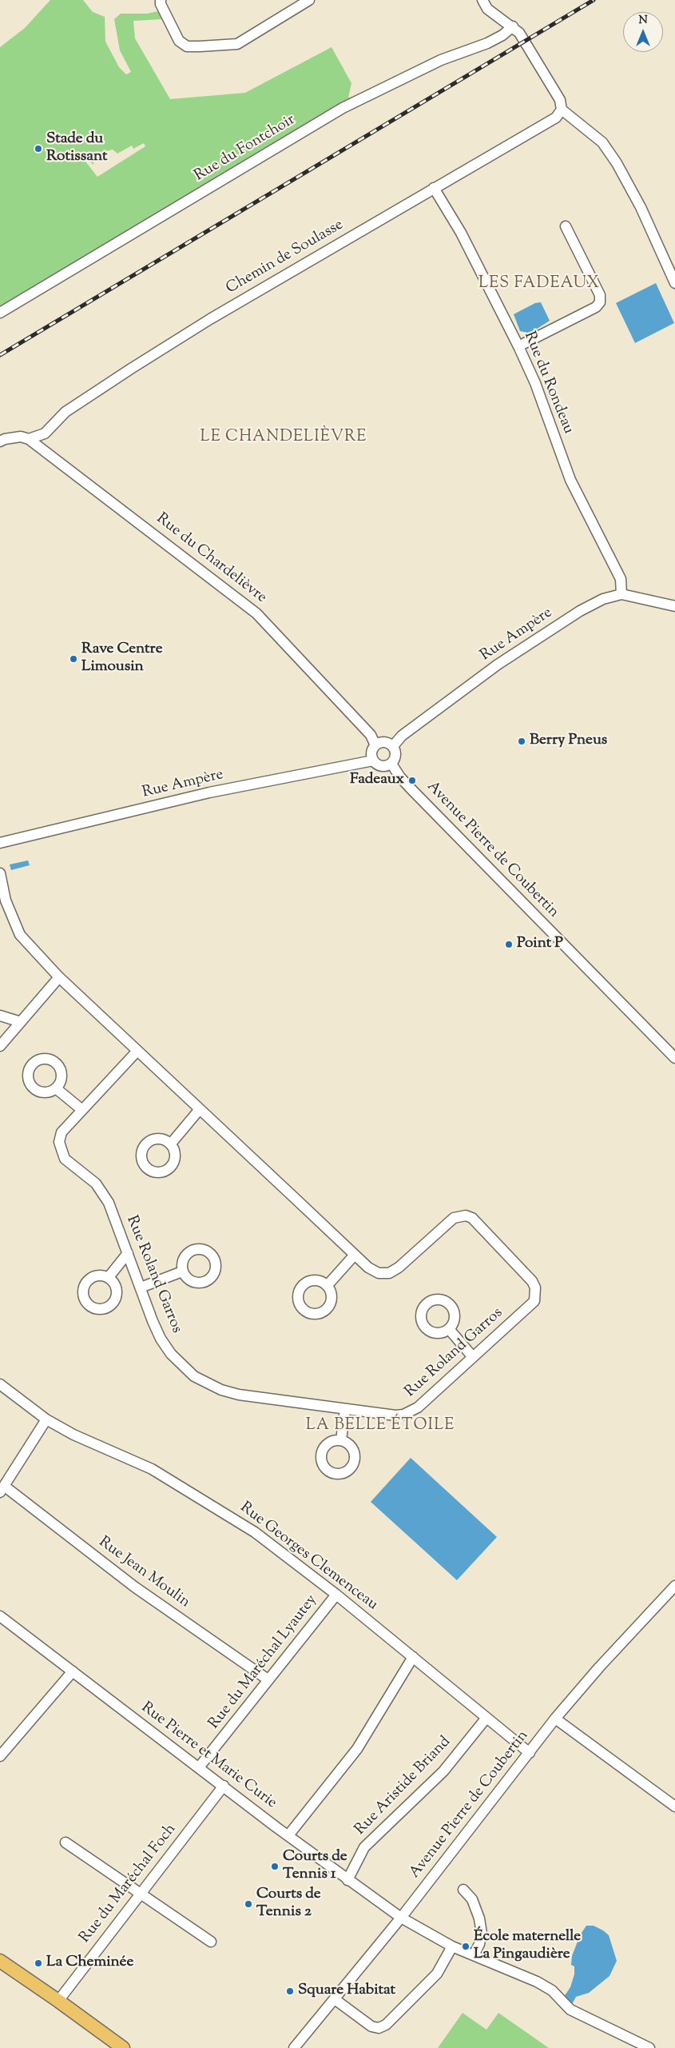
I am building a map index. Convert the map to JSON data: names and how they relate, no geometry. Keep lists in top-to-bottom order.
{
  "streets": {
    "street": [
      "Rue du Fontchoir",
      "Chemin de Soulasse",
      "Rue du Rondeau",
      "Rue du Chardelièvre",
      "Rue Ampère",
      "Avenue Pierre de Coubertin",
      "Rue Roland Garros",
      "Rue Georges Clemenceau",
      "Rue Jean Moulin",
      "Rue du Maréchal Lyautey",
      "Rue Pierre et Marie Curie",
      "Rue Aristide Briand",
      "Rue du Maréchal Foch"
    ]
  },
  "crossings": [
    ["Chemin de Soulasse", "Rue du Rondeau"],
    ["Chemin de Soulasse", "Rue du Chardelièvre"],
    ["Rue du Rondeau", "Rue Ampère"],
    ["Rue du Chardelièvre", "Rue Ampère"],
    ["Rue du Chardelièvre", "Avenue Pierre de Coubertin"],
    ["Rue Ampère", "Avenue Pierre de Coubertin"],
    ["Avenue Pierre de Coubertin", "Rue Georges Clemenceau"],
    ["Avenue Pierre de Coubertin", "Rue Pierre et Marie Curie"],
    ["Rue Georges Clemenceau", "Rue du Maréchal Lyautey"],
    ["Rue Georges Clemenceau", "Rue Aristide Briand"],
    ["Rue Jean Moulin", "Rue du Maréchal Lyautey"],
    ["Rue du Maréchal Lyautey", "Rue Pierre et Marie Curie"],
    ["Rue Pierre et Marie Curie", "Rue Aristide Briand"],
    ["Rue Pierre et Marie Curie", "Rue du Maréchal Foch"]
  ],
  "districts": ["LES FADEAUX", "LE CHANDELIÈVRE", "LA BELLE ÉTOILE"],
  "places": [
    "Stade du Rotissant",
    "Rave Centre Limousin",
    "Berry Pneus",
    "Fadeaux",
    "Point P",
    "Courts de Tennis 1",
    "Courts de Tennis 2",
    "École maternelle La Pingaudière",
    "La Cheminée",
    "Square Habitat"
  ],
  "north": "top"
}
